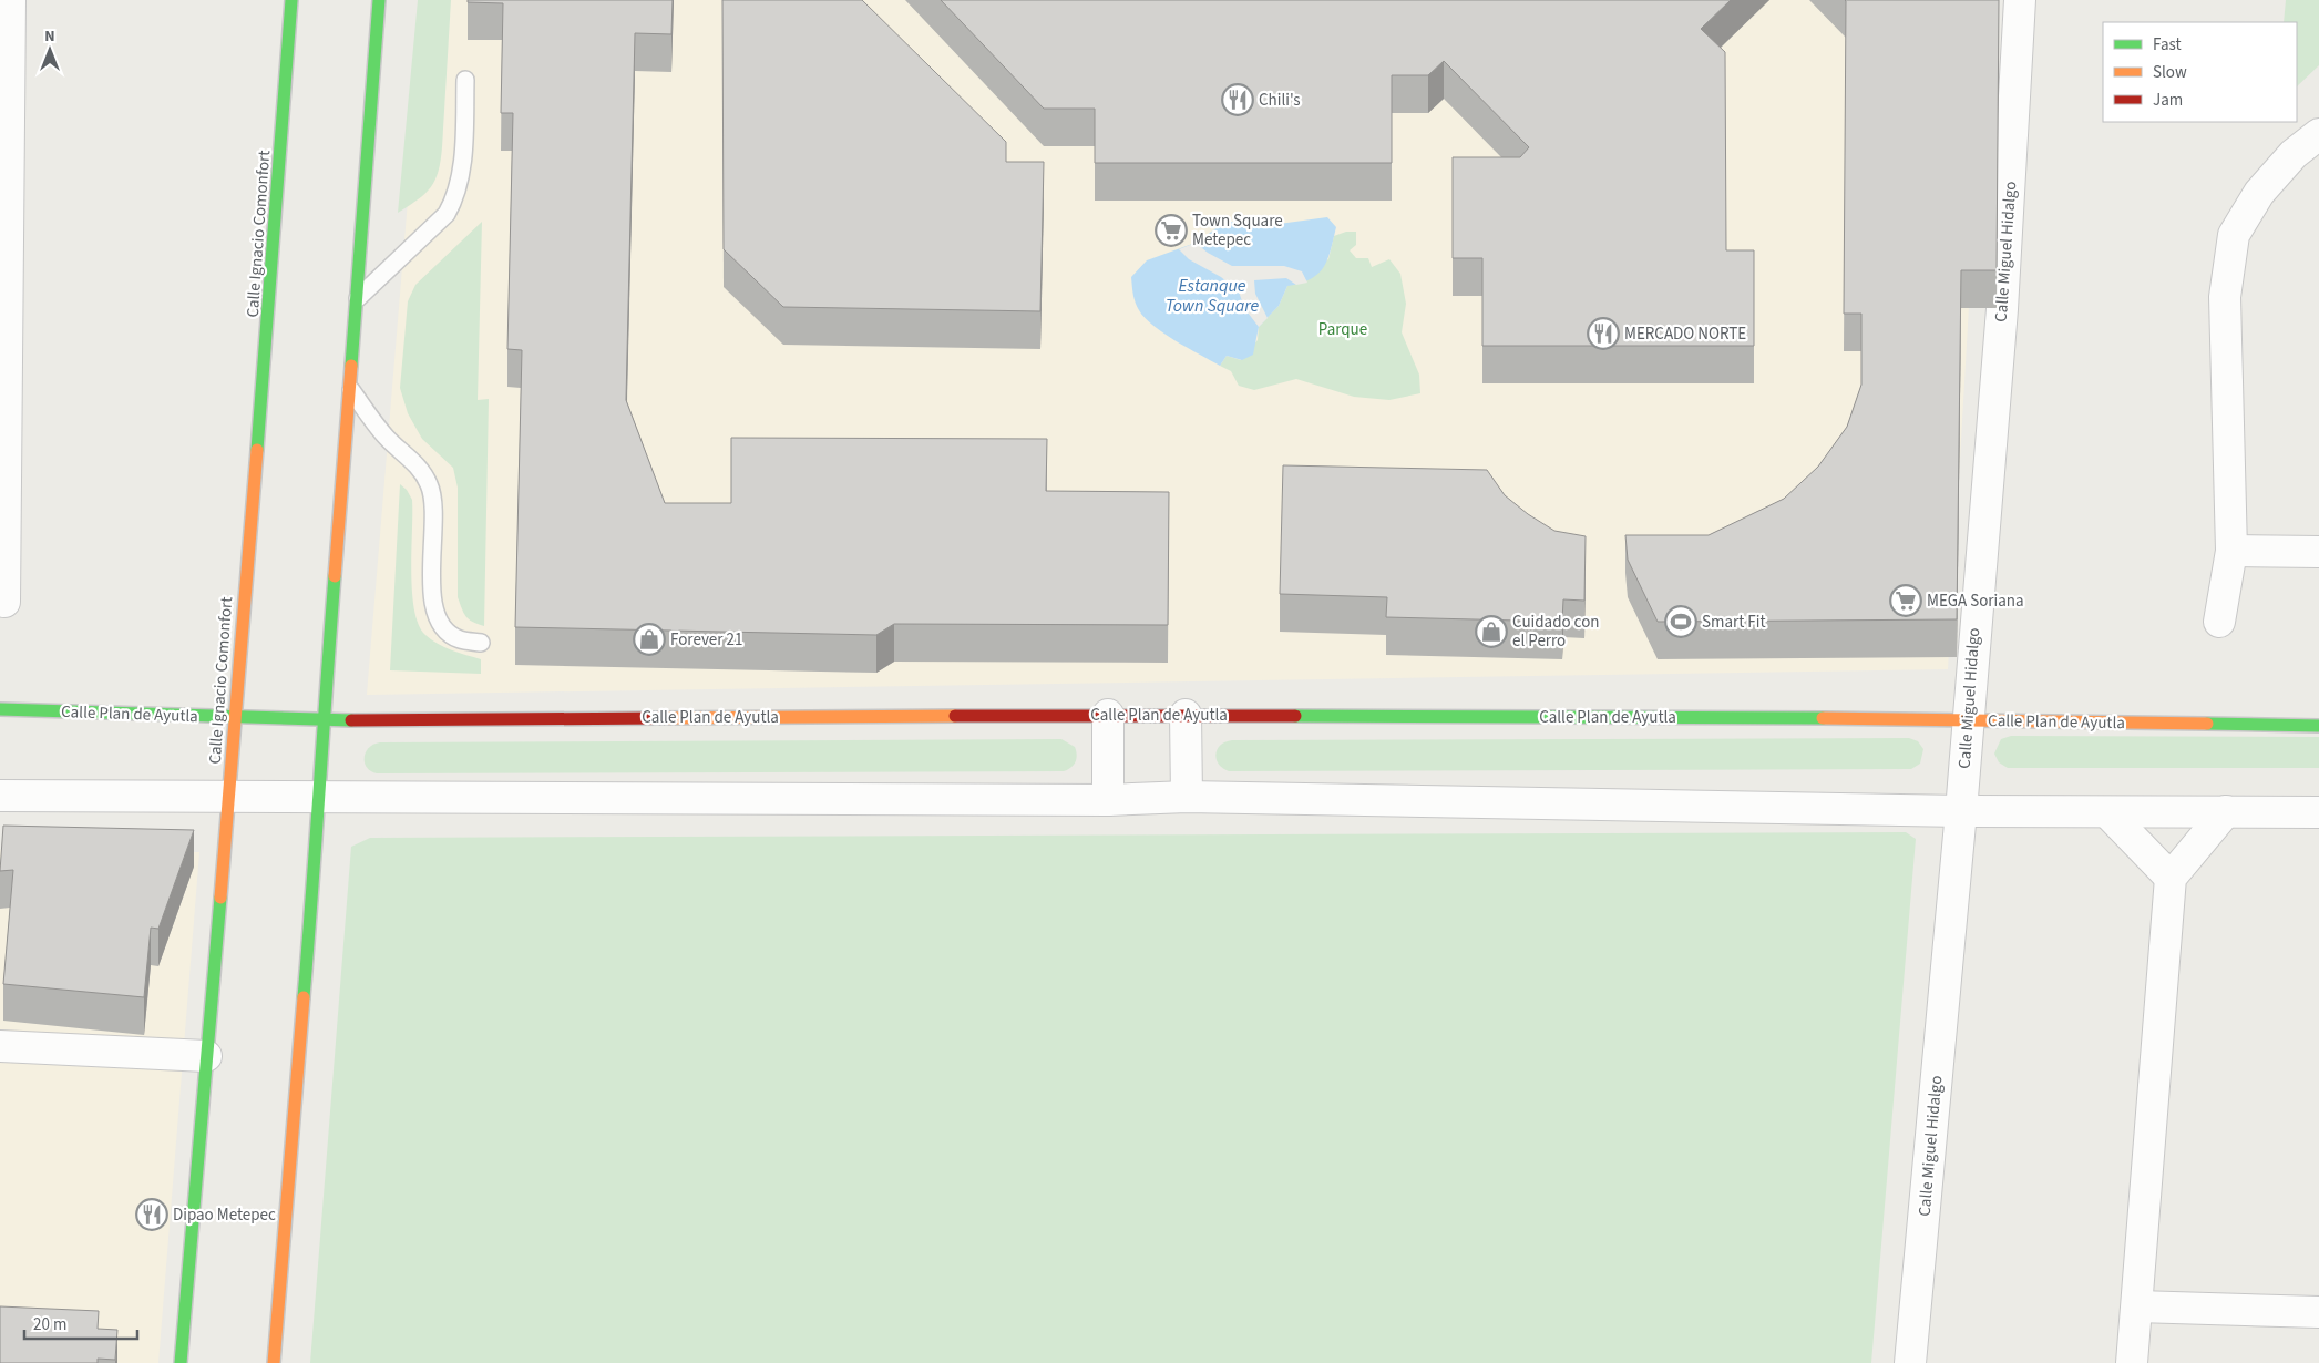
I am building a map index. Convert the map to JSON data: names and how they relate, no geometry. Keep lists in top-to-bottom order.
{
  "streets": {
    "main road": ["Calle Ignacio Comonfort", "Calle Plan de Ayutla"],
    "street": ["Calle Miguel Hidalgo"]
  },
  "crossings": [
    ["Calle Ignacio Comonfort", "Calle Plan de Ayutla"],
    ["Calle Miguel Hidalgo", "Calle Plan de Ayutla"]
  ],
  "water": ["Estanque Town Square"],
  "parks": ["Parque"],
  "places": {
    "restaurant": ["Chili's", "MERCADO NORTE", "Dipao Metepec"],
    "supermarket": ["Town Square Metepec", "MEGA Soriana"],
    "sports": ["Smart Fit"],
    "shop": ["Cuidado con el Perro", "Forever 21"]
  },
  "legend": ["Fast", "Slow", "Jam"],
  "scale_bar": "20 m",
  "north": "top"
}
